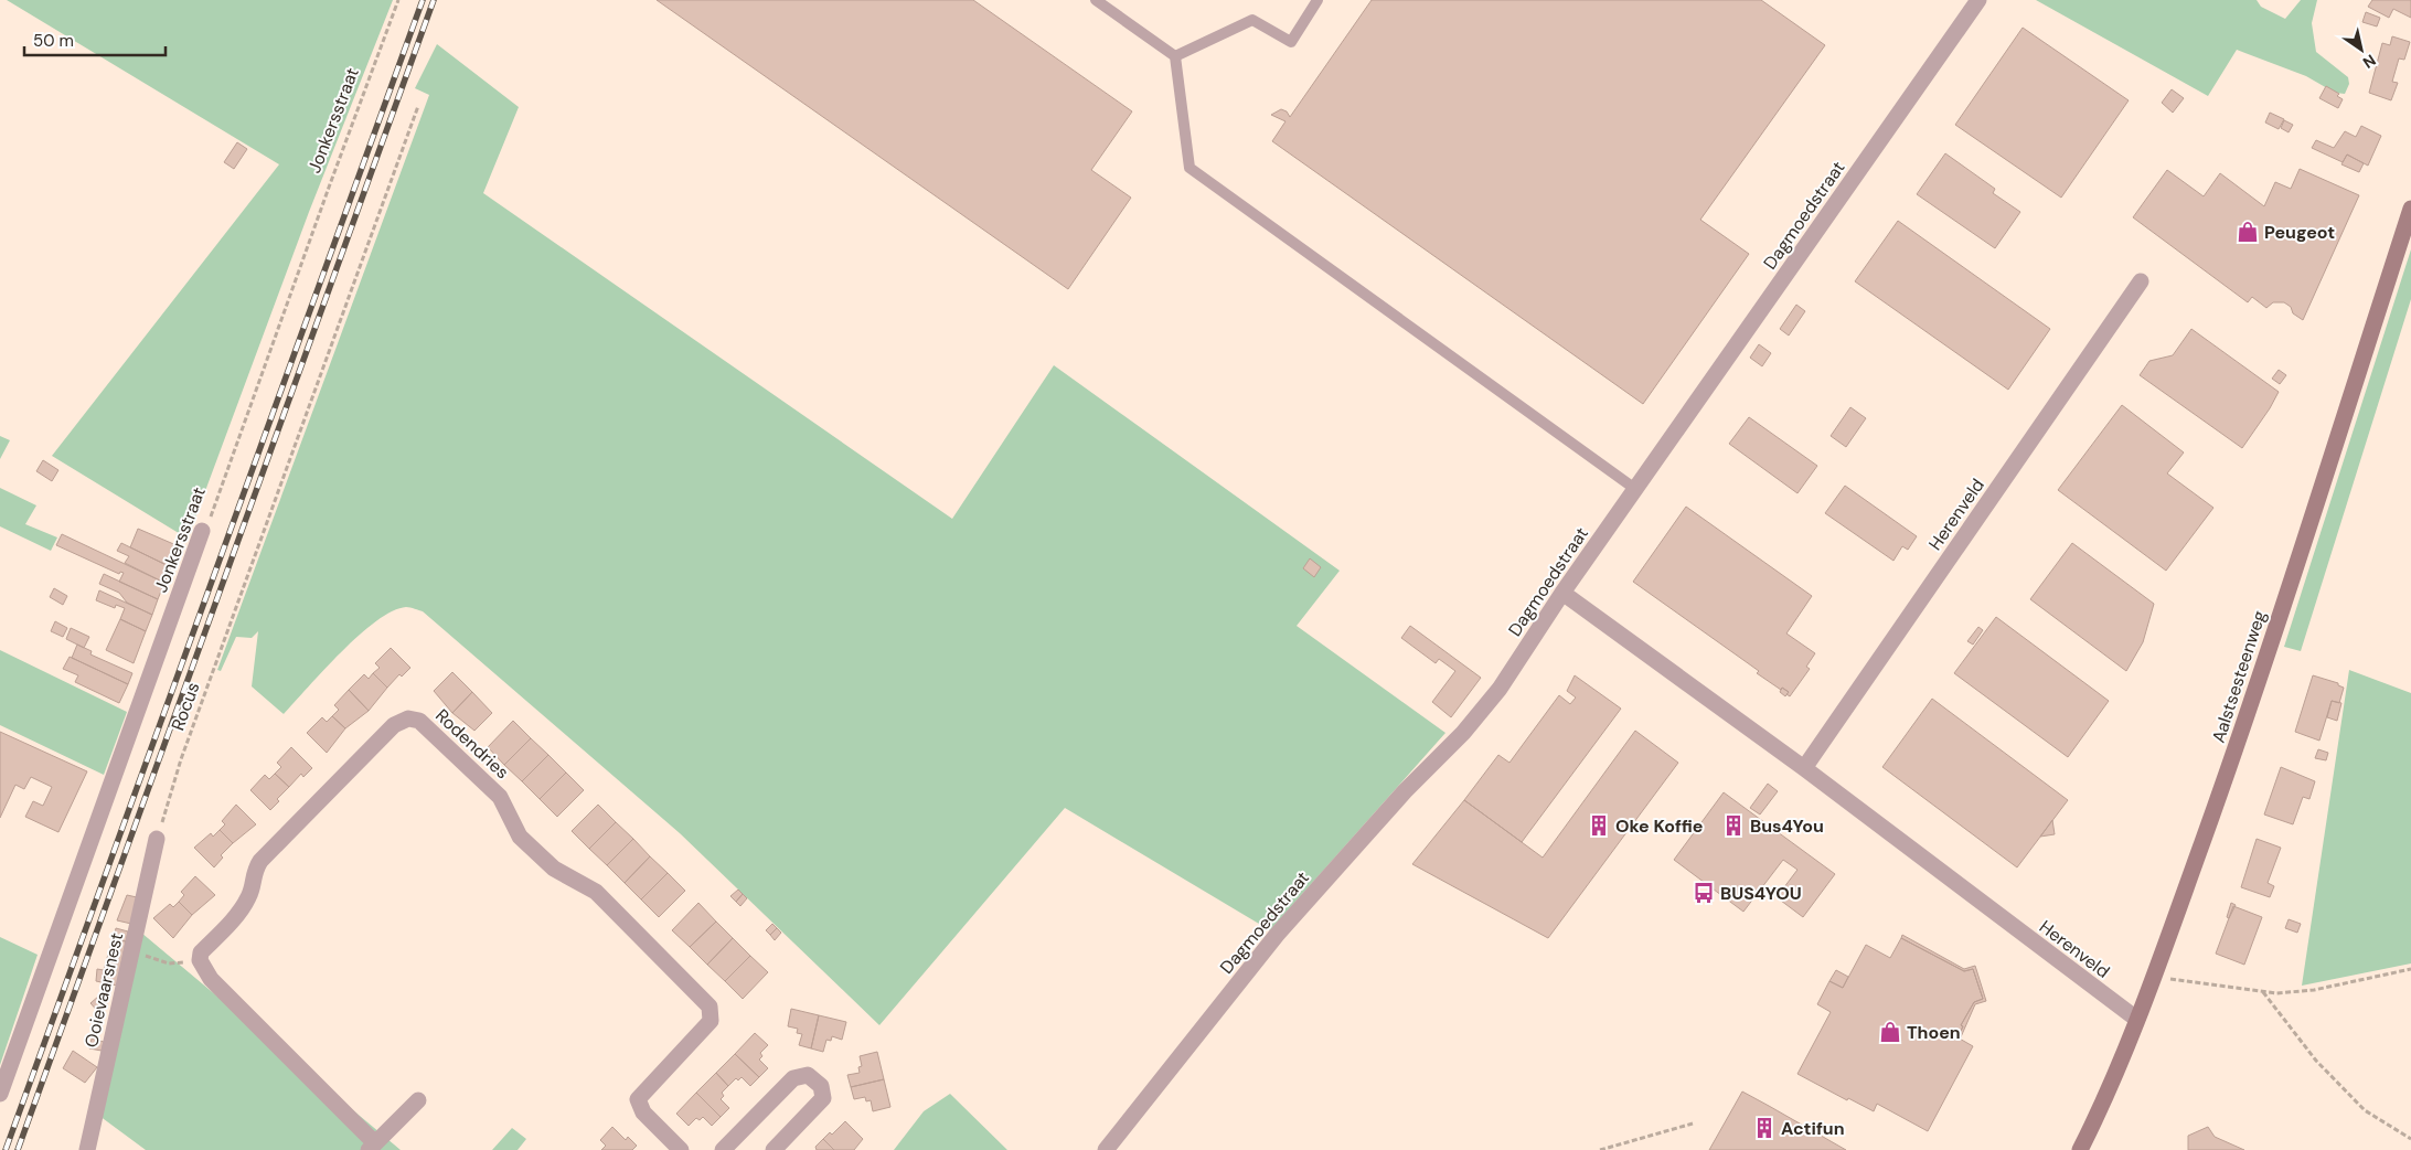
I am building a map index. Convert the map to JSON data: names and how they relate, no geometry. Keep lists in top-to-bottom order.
{
  "streets": {
    "main road": ["Aalstsesteenweg"],
    "street": [
      "Jonkersstraat",
      "Dagmoedstraat",
      "Herenveld",
      "Rodendries",
      "Ooievaarsnest"
    ],
    "path": ["Rocus"]
  },
  "crossings": [
    ["Dagmoedstraat", "Herenveld"],
    ["Herenveld", "Aalstsesteenweg"],
    ["Rocus", "Ooievaarsnest"]
  ],
  "places": {
    "shop": ["Peugeot", "Thoen"],
    "building": ["Oke Koffie", "Bus4You", "Actifun"],
    "bus stop": ["BUS4YOU"]
  },
  "scale_bar": "50 m",
  "north": "bottom right"
}
